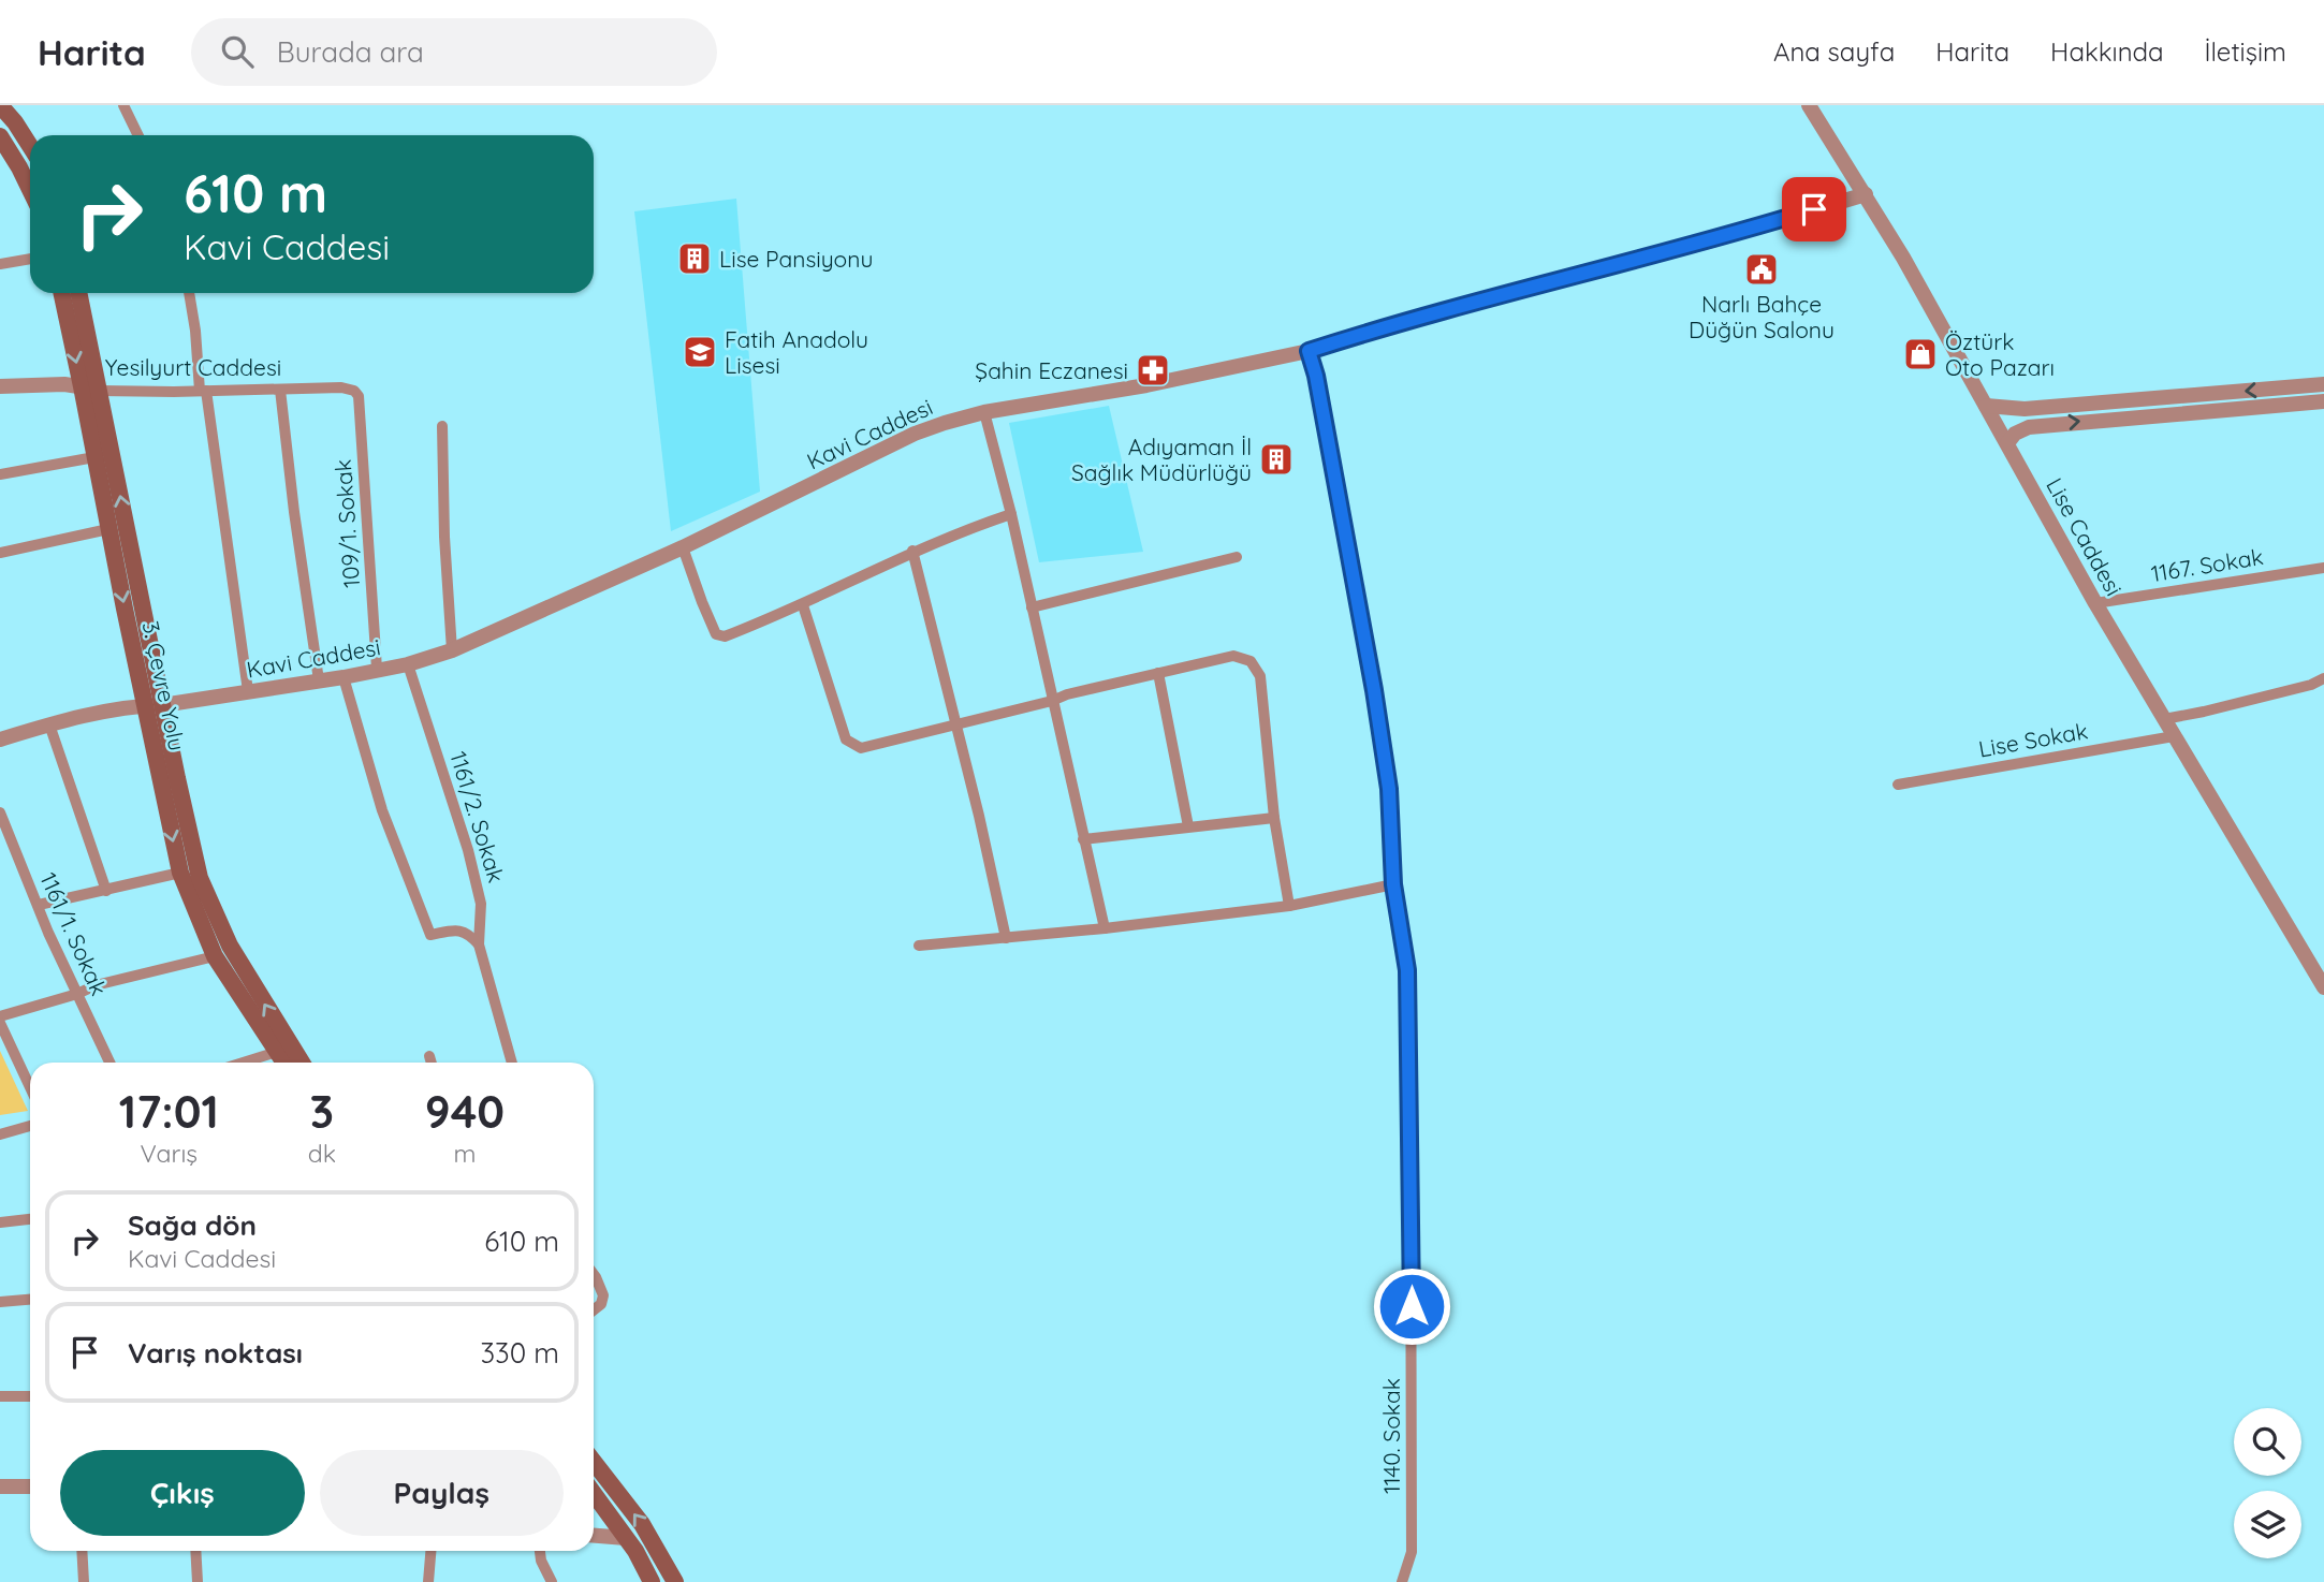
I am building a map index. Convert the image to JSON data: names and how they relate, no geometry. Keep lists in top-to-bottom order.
{
  "streets": {
    "main road": ["3. Çevre Yolu"],
    "street": [
      "Yesilyurt Caddesi",
      "Kavi Caddesi",
      "109/1. Sokak",
      "Lise Caddesi",
      "1167. Sokak",
      "Lise Sokak",
      "1161/2. Sokak",
      "1161/1. Sokak",
      "1140. Sokak"
    ]
  },
  "crossings": [
    ["Yesilyurt Caddesi", "109/1. Sokak"],
    ["Yesilyurt Caddesi", "3. Çevre Yolu"],
    ["Kavi Caddesi", "109/1. Sokak"],
    ["Kavi Caddesi", "Lise Caddesi"],
    ["Kavi Caddesi", "3. Çevre Yolu"],
    ["Kavi Caddesi", "1161/2. Sokak"],
    ["Kavi Caddesi", "1140. Sokak"],
    ["Lise Caddesi", "1167. Sokak"],
    ["Lise Caddesi", "Lise Sokak"]
  ],
  "places": {
    "building": ["Lise Pansiyonu", "Adıyaman İl Sağlık Müdürlüğü"],
    "public building": ["Narlı Bahçe Düğün Salonu"],
    "school or university": ["Fatih Anadolu Lisesi"],
    "shop": ["Öztürk Oto Pazarı"],
    "pharmacy": ["Şahin Eczanesi"]
  },
  "page": {
    "header": "Harita",
    "search": "Burada ara",
    "nav": [
      "Ana sayfa",
      "Harita",
      "Hakkında",
      "İletişim"
    ],
    "turn": ["610 m", "Kavi Caddesi"],
    "eta": [
      "17:01",
      "Varış",
      "3",
      "dk",
      "940",
      "m"
    ],
    "list": [
      {
        "name": "Sağa dön",
        "note": "Kavi Caddesi",
        "value": "610 m"
      },
      {
        "name": "Varış noktası",
        "value": "330 m"
      }
    ],
    "buttons": ["Çıkış", "Paylaş"]
  }
}
